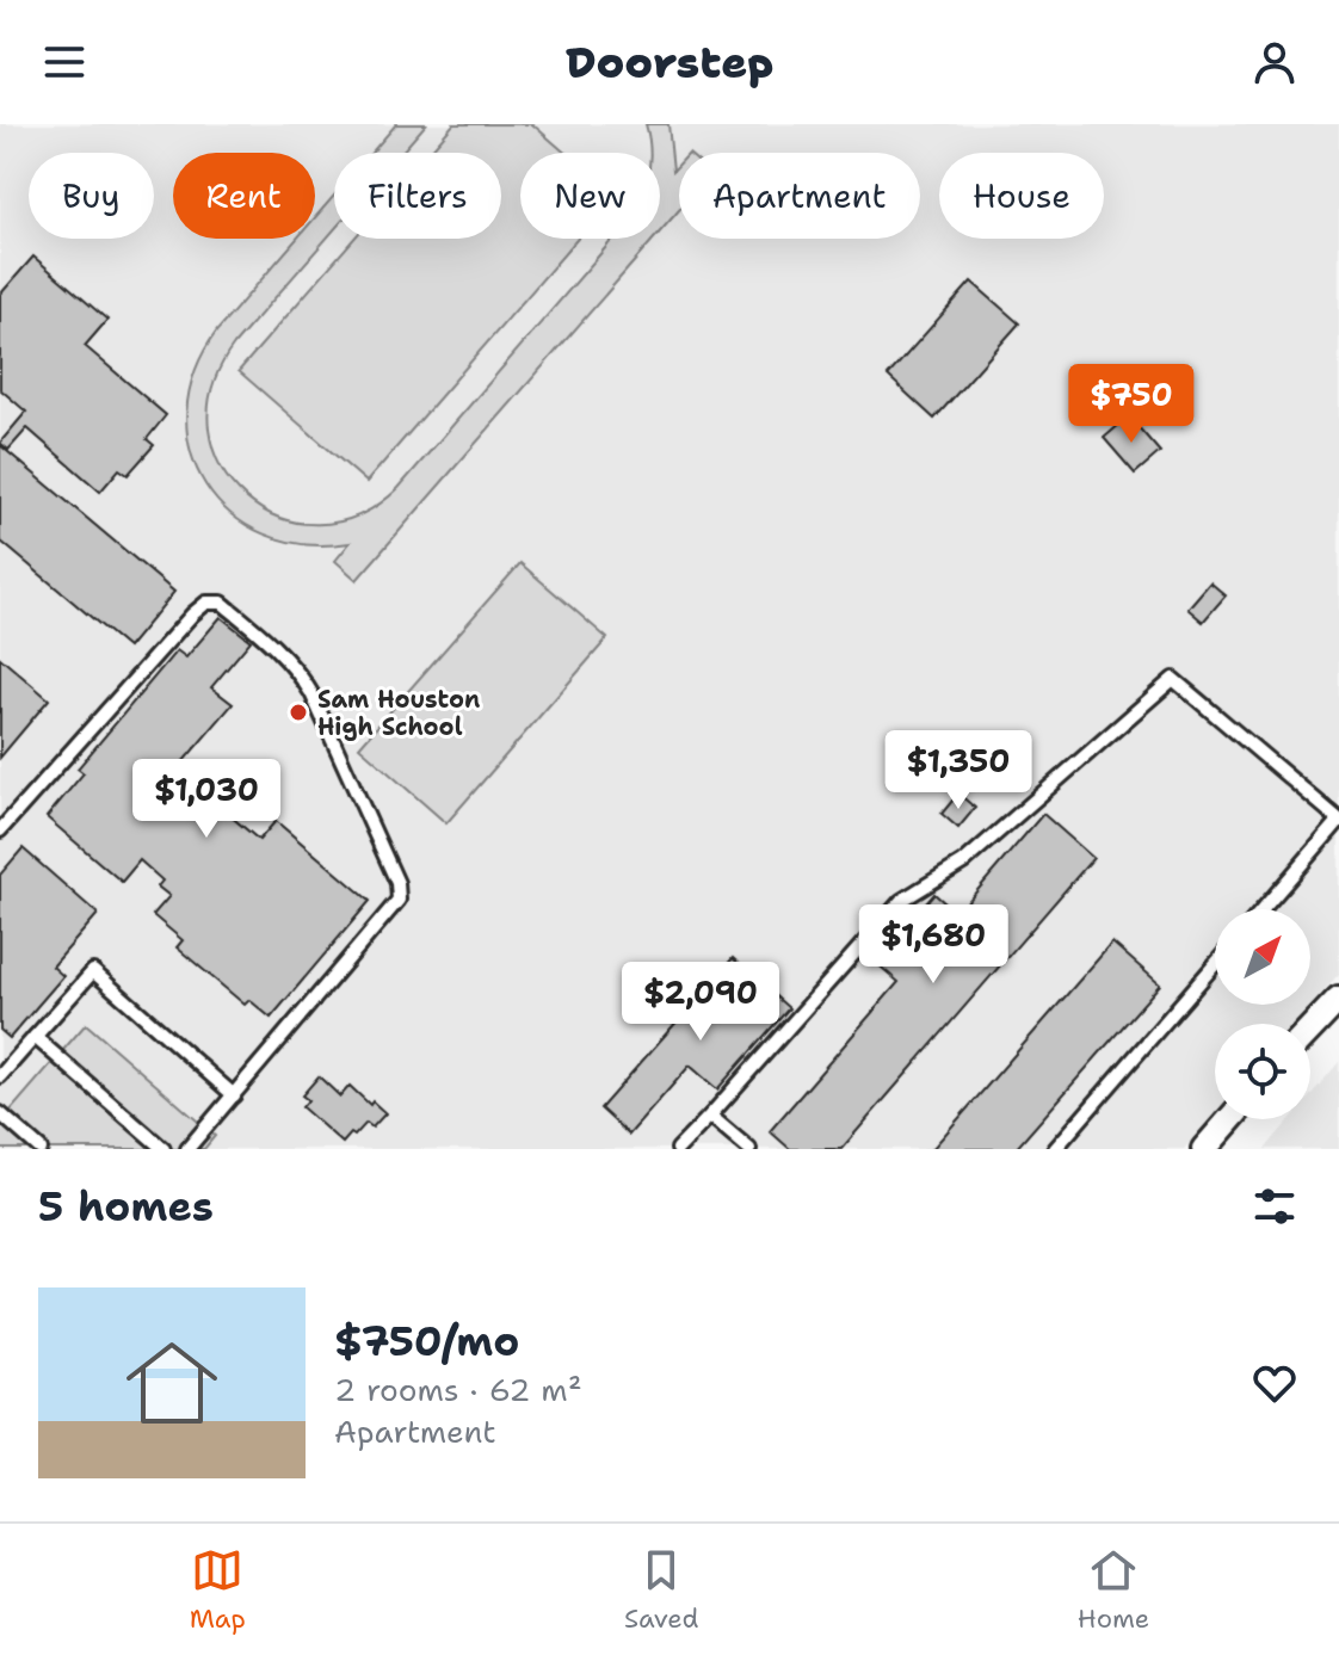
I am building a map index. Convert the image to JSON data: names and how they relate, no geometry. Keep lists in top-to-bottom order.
{
  "places": ["Sam Houston High School"],
  "north": "top right",
  "page": {
    "header": "Doorstep",
    "chip": [
      "Buy",
      "Rent",
      "Filters",
      "New",
      "Apartment",
      "House"
    ],
    "price": [
      "$750",
      "$1,350",
      "$1,030",
      "$1,680",
      "$2,090"
    ],
    "heading": "5 homes",
    "list": [
      {
        "name": "$750/mo",
        "note": "2 rooms · 62 m² · Apartment"
      }
    ],
    "tabs": ["Map", "Saved", "Home"]
  }
}
